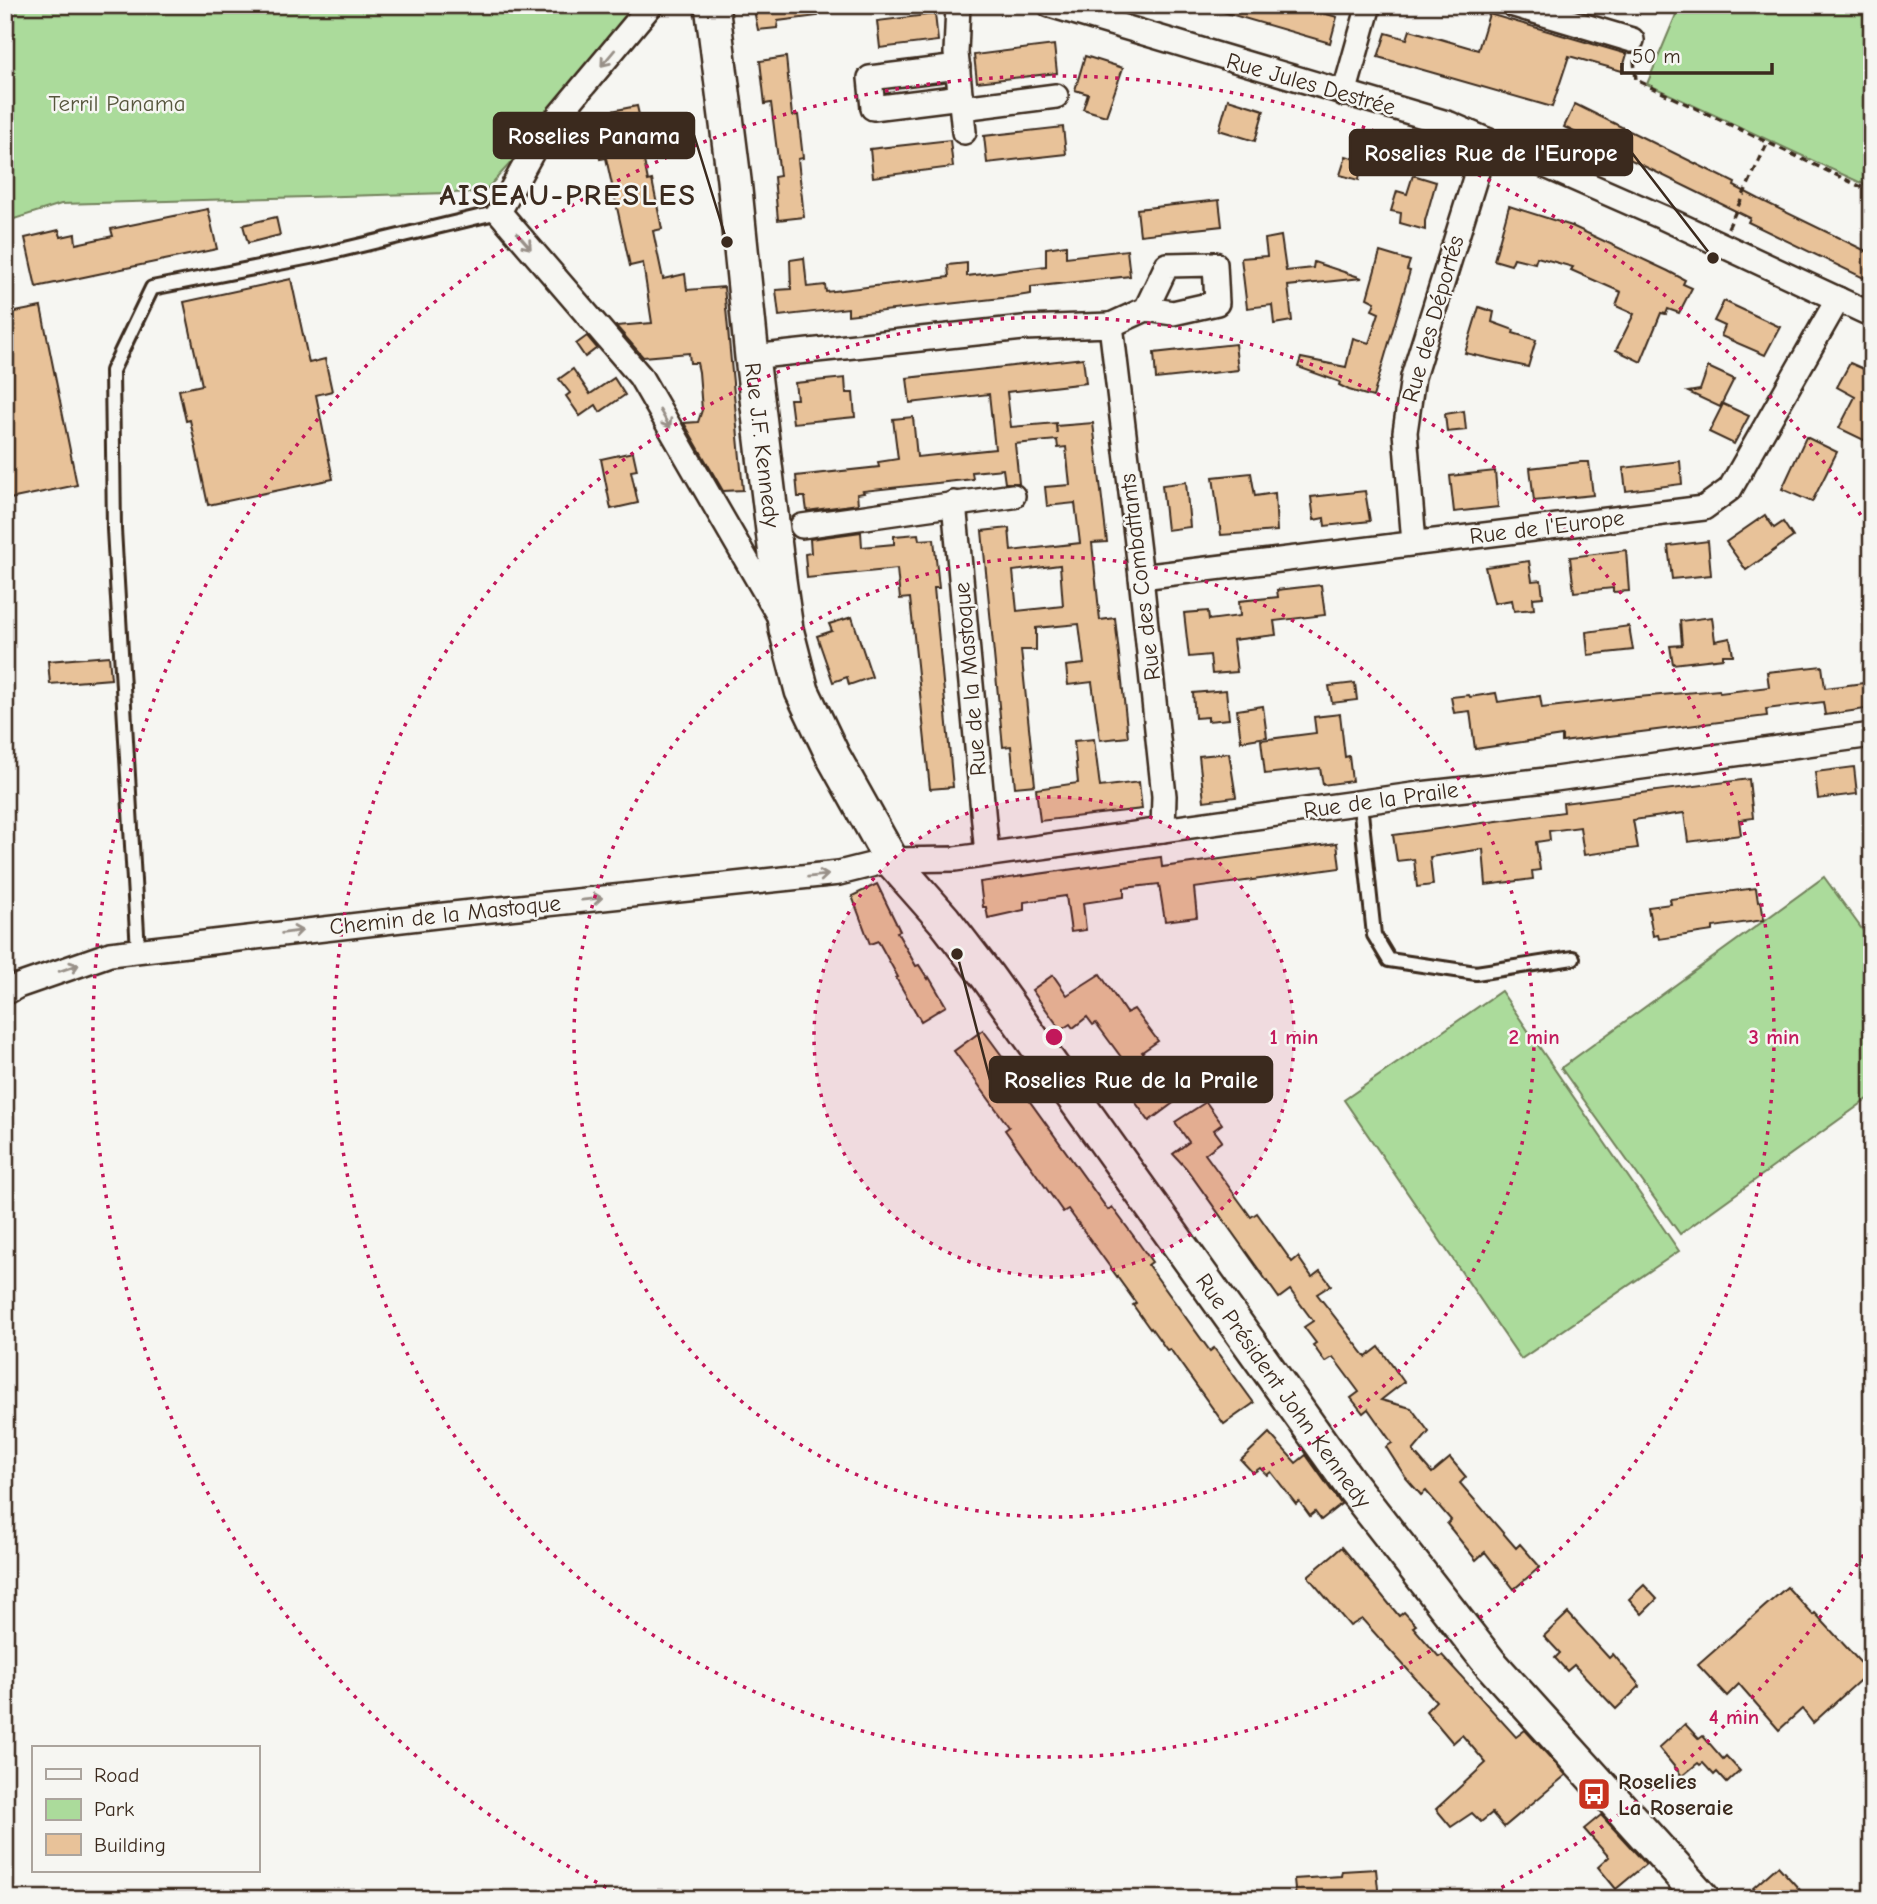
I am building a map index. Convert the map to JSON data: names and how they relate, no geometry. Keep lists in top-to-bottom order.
{
  "streets": {
    "street": [
      "Rue Jules Destrée",
      "Rue des Déportés",
      "Rue J.F. Kennedy",
      "Rue de l'Europe",
      "Rue des Combattants",
      "Rue de la Mastoque",
      "Rue de la Praile",
      "Chemin de la Mastoque",
      "Rue Président John Kennedy"
    ]
  },
  "crossings": [
    ["Rue Jules Destrée", "Rue des Déportés"],
    ["Rue Jules Destrée", "Rue de l'Europe"],
    ["Rue des Déportés", "Rue de l'Europe"],
    ["Rue J.F. Kennedy", "Rue de la Praile"],
    ["Rue J.F. Kennedy", "Chemin de la Mastoque"],
    ["Rue J.F. Kennedy", "Rue Président John Kennedy"],
    ["Rue de l'Europe", "Rue des Combattants"],
    ["Rue des Combattants", "Rue de la Praile"],
    ["Rue de la Mastoque", "Rue de la Praile"],
    ["Rue de la Praile", "Chemin de la Mastoque"],
    ["Rue de la Praile", "Rue Président John Kennedy"],
    ["Chemin de la Mastoque", "Rue Président John Kennedy"]
  ],
  "one_way": ["Chemin de la Mastoque"],
  "districts": ["AISEAU-PRESLES"],
  "parks": ["Terril Panama"],
  "places": {
    "other": ["Roselies Panama", "Roselies Rue de l'Europe", "Roselies Rue de la Praile"],
    "bus stop": ["Roselies La Roseraie"]
  },
  "legend": ["Road", "Park", "Building"],
  "scale_bar": "50 m",
  "rings": [
    "1 min",
    "2 min",
    "3 min",
    "4 min"
  ]
}
